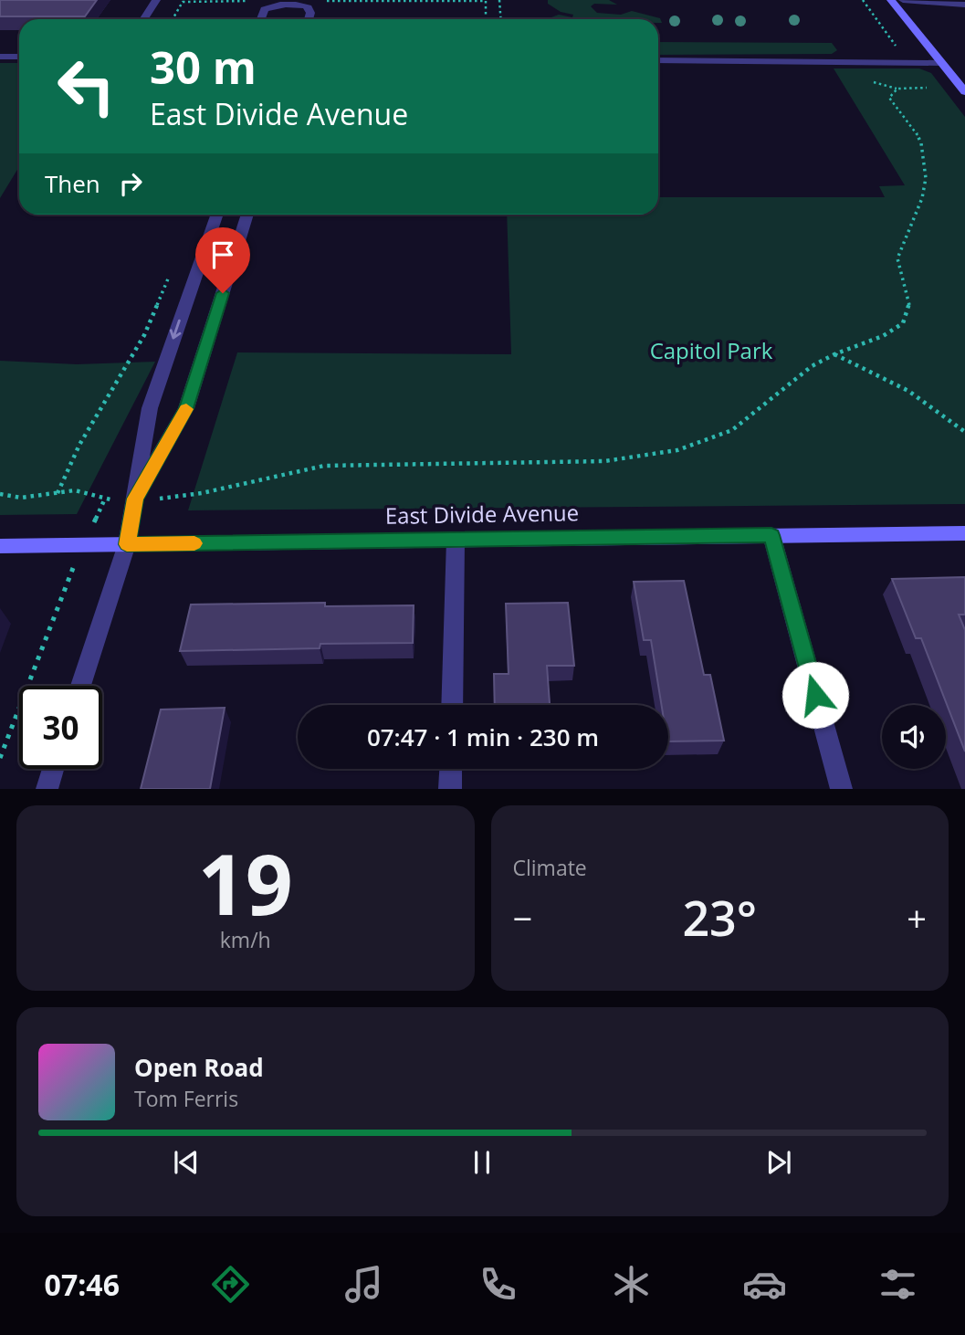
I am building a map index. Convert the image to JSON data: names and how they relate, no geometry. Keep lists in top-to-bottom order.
{
  "streets": {
    "street": ["East Divide Avenue"]
  },
  "parks": ["Capitol Park"],
  "page": {
    "turn": ["30 m", "East Divide Avenue"],
    "then": "Then",
    "limit": "30",
    "trip": "07:47 · 1 min · 230 m",
    "tile": [
      ["19", "km/h"],
      "Climate"
    ],
    "heat": ["−", "23°", "+"],
    "song": ["Open Road", "Tom Ferris"],
    "tabs": "07:46"
  }
}
